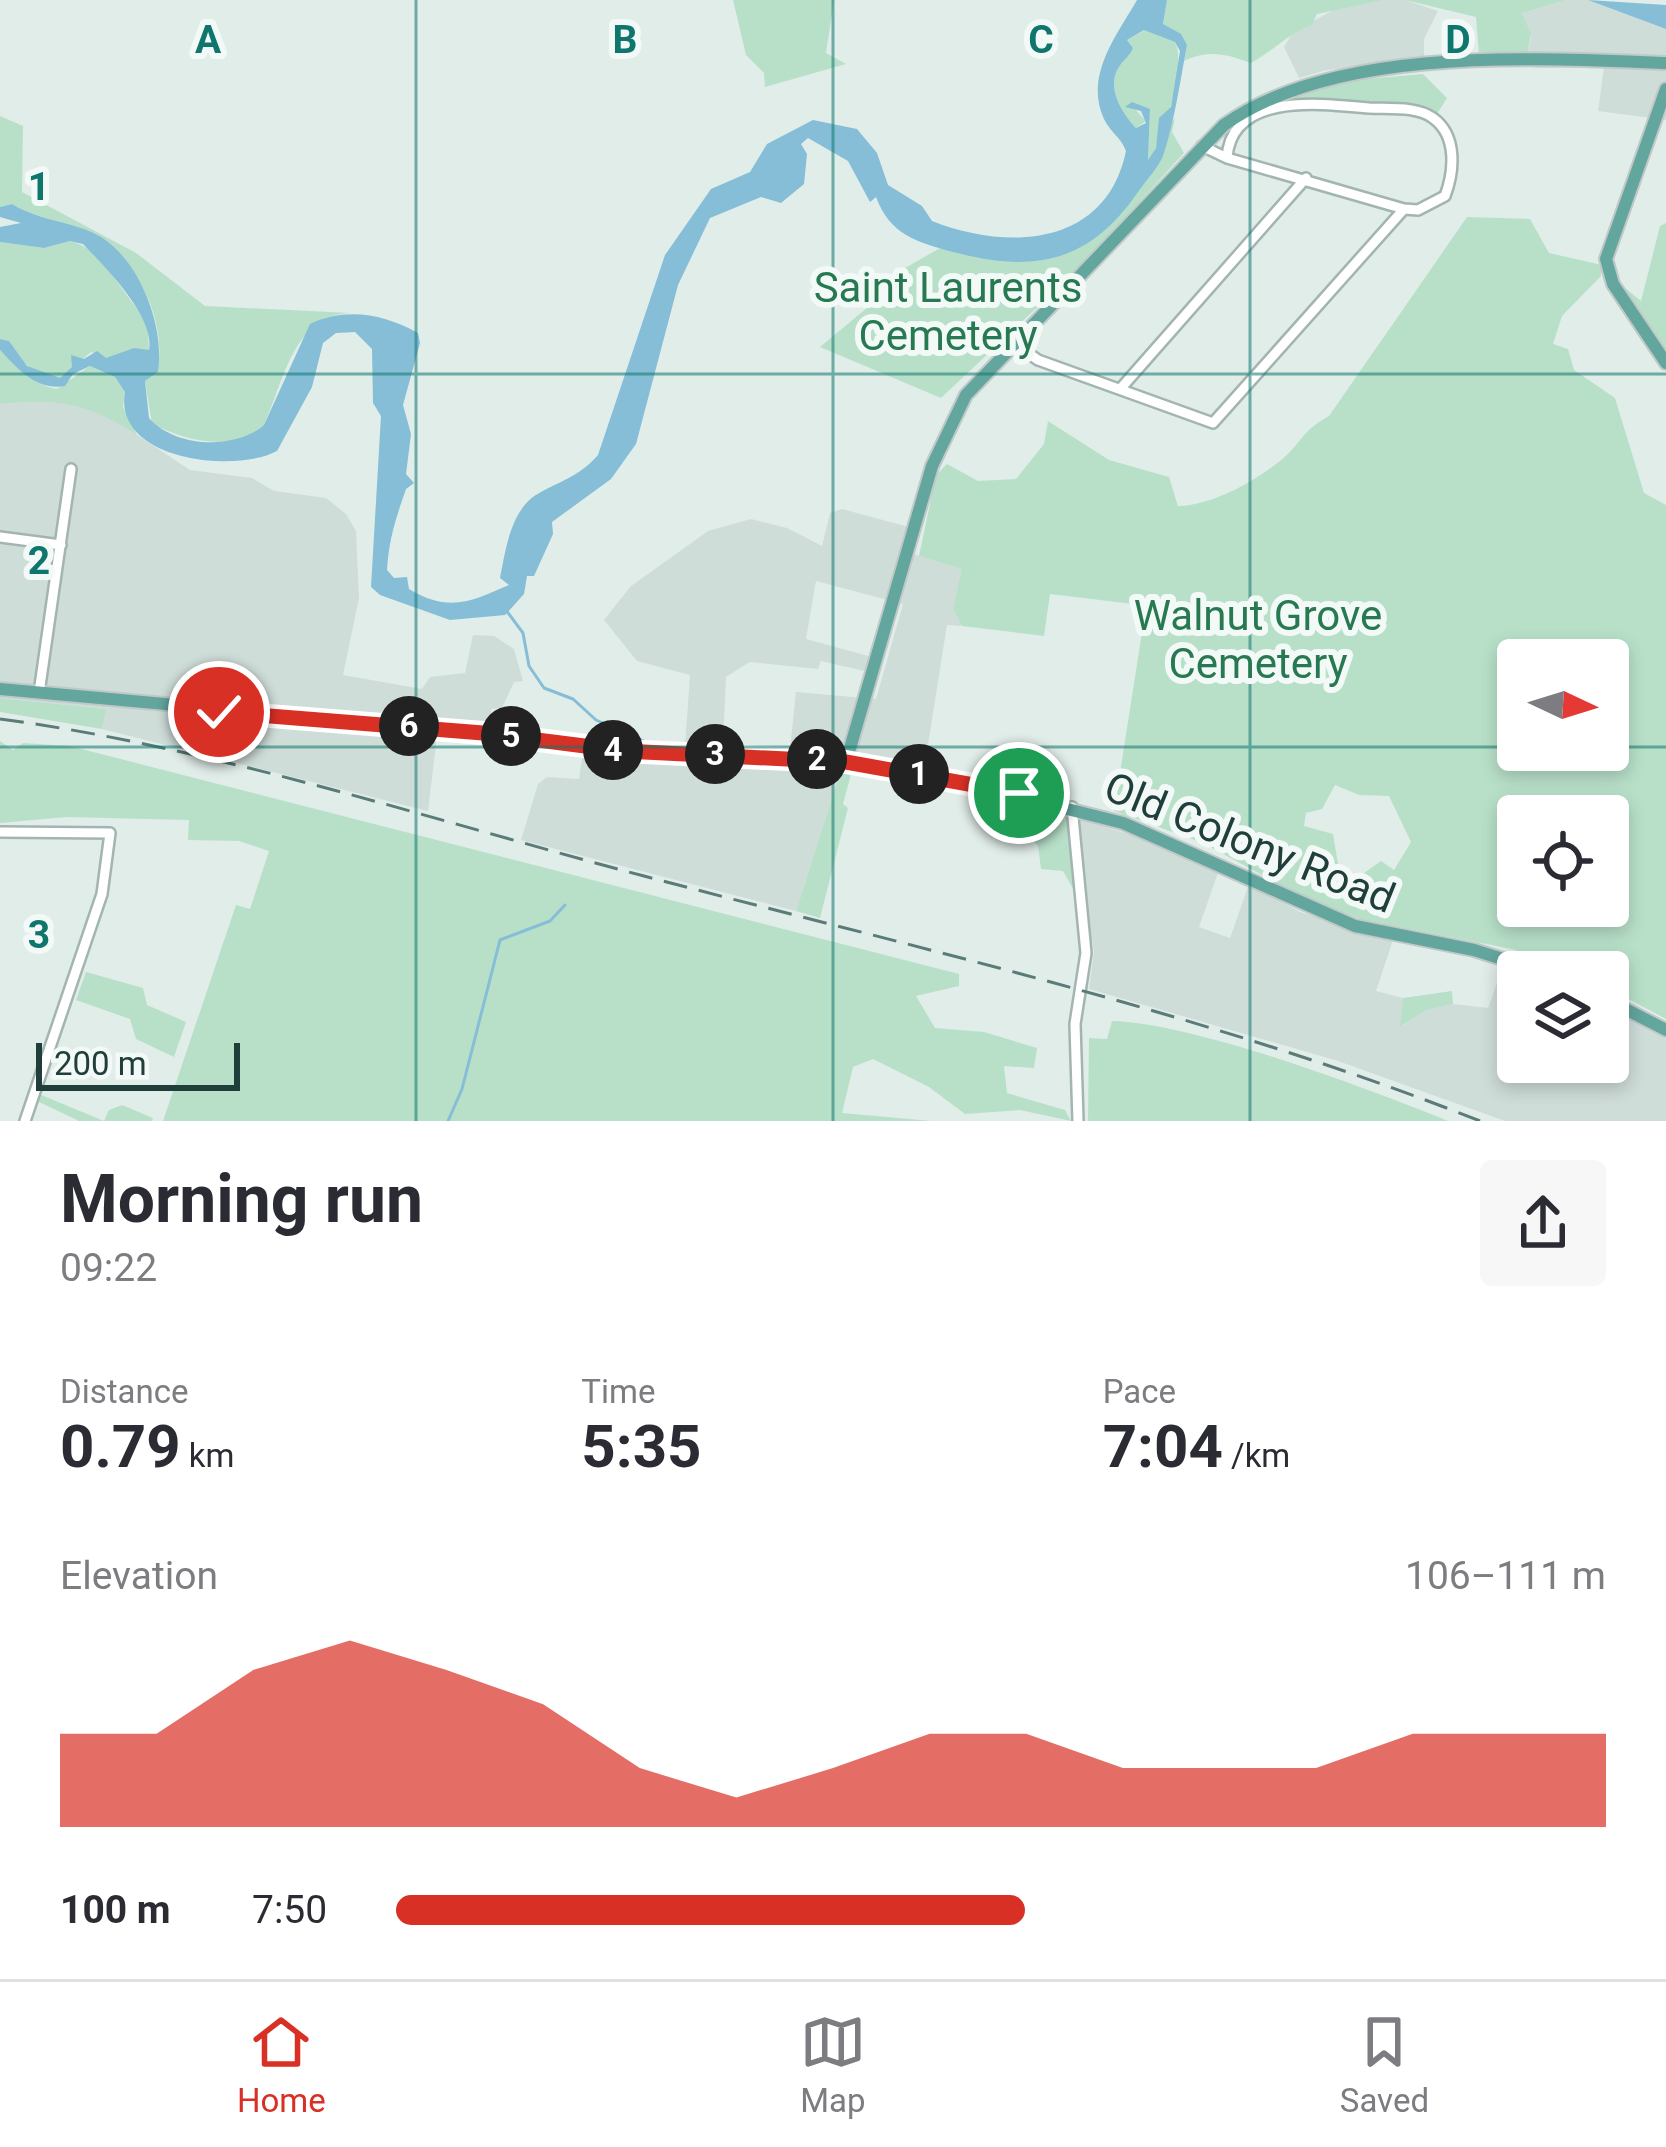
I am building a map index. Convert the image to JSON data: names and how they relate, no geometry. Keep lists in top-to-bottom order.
{
  "streets": {
    "main road": ["Old Colony Road"]
  },
  "parks": ["Saint Laurents Cemetery", "Walnut Grove Cemetery"],
  "scale_bar": "200 m",
  "north": "right",
  "page": {
    "pins": [
      "6",
      "5",
      "4",
      "3",
      "2",
      "1"
    ],
    "scale": "200 m",
    "heading": ["Morning run", "09:22"],
    "stats": [
      ["Distance", "0.79 km"],
      ["Time", "5:35"],
      ["Pace", "7:04 /km"]
    ],
    "chart": ["Elevation", "106–111 m"],
    "list": [
      {
        "name": "100 m",
        "note": "7:50"
      }
    ],
    "tabs": ["Home", "Map", "Saved"]
  },
  "grid": {
    "columns": [
      "A",
      "B",
      "C",
      "D"
    ],
    "rows": ["1", "2", "3"]
  }
}
